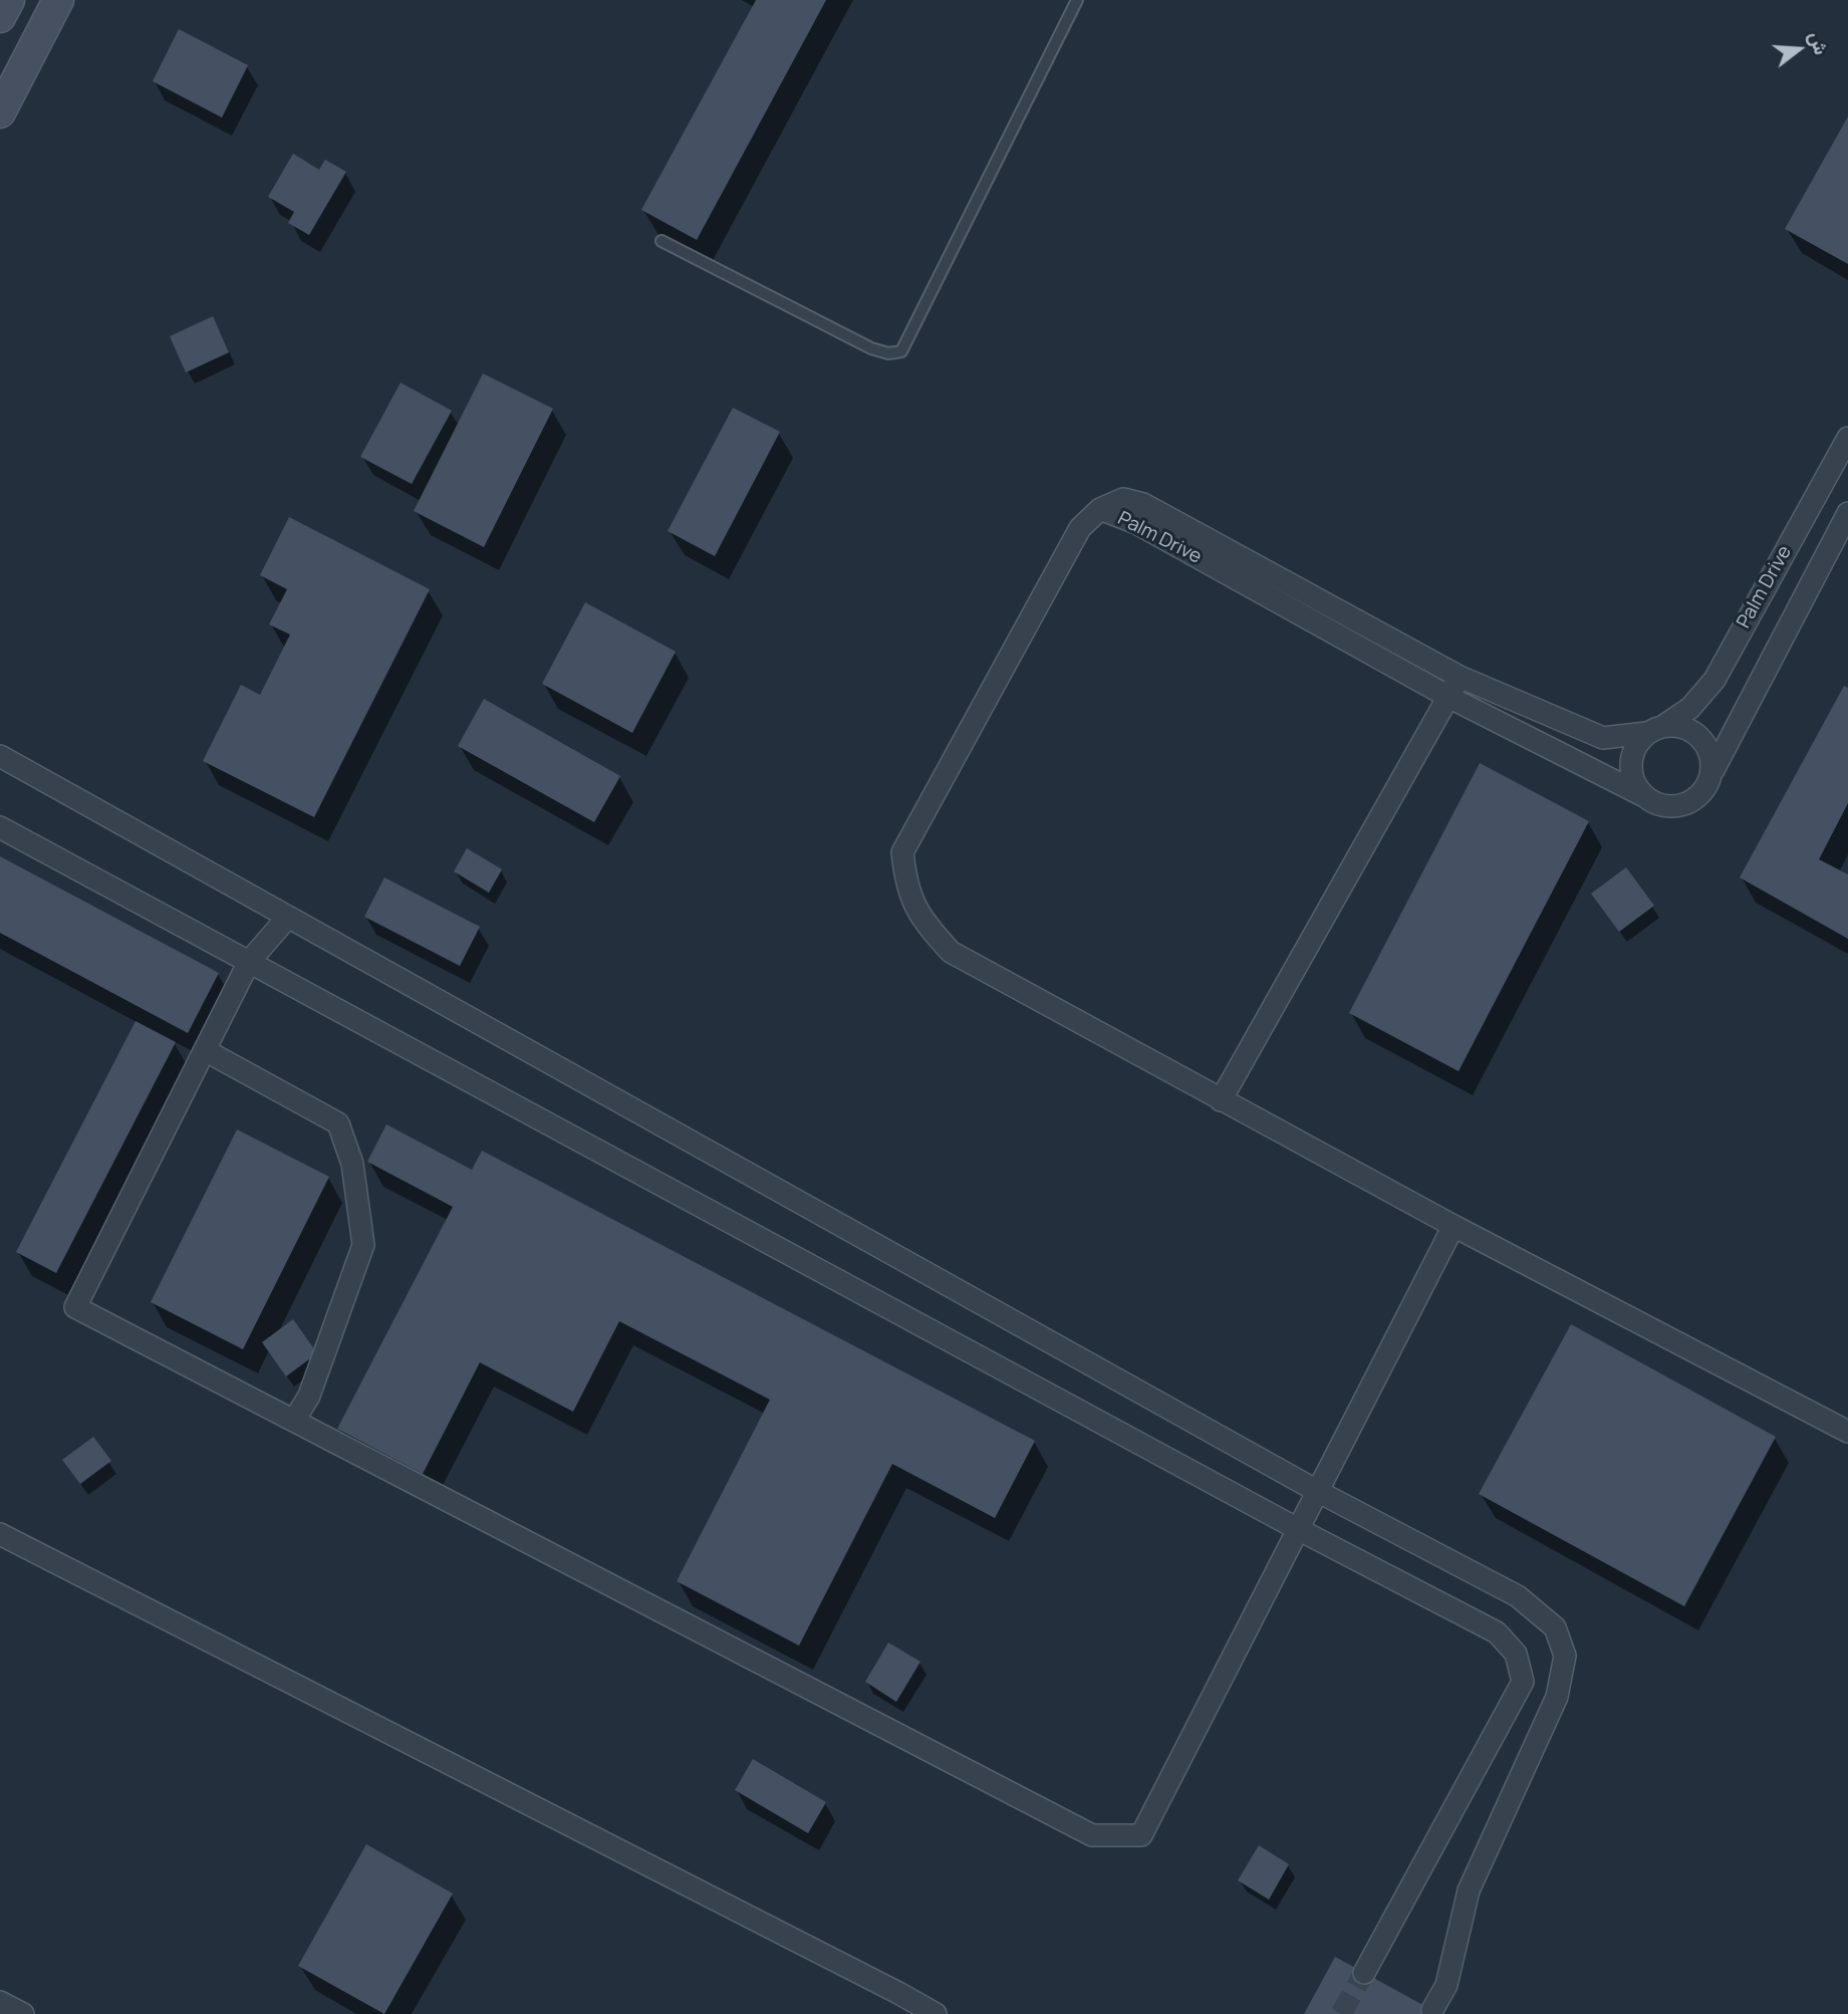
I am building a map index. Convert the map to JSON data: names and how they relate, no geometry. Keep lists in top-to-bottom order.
{
  "streets": {
    "street": ["Palm Drive"]
  },
  "north": "right"
}
